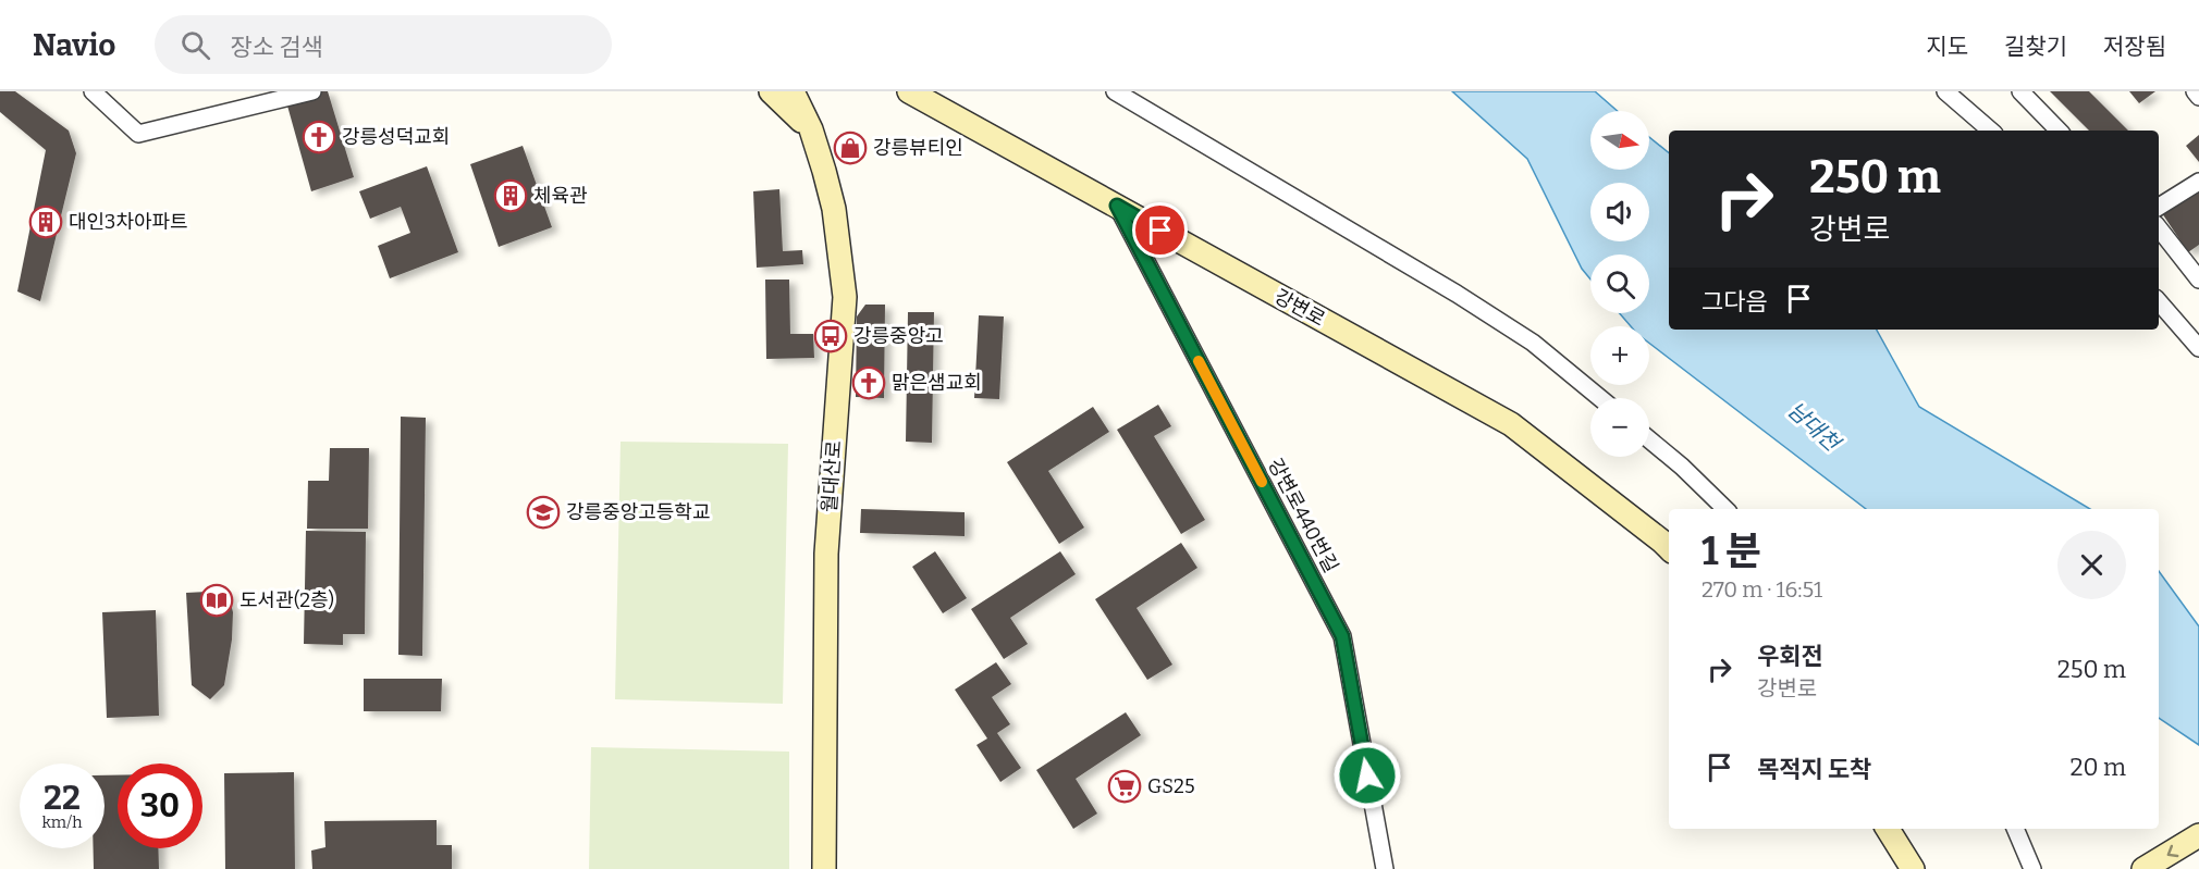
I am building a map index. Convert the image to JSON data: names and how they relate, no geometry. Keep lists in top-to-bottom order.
{
  "streets": {
    "street": ["강변로", "월대산로", "강변로440번길"]
  },
  "crossings": [
    ["강변로", "강변로440번길"]
  ],
  "water": ["남대천"],
  "places": {
    "church": ["강릉성덕교회", "맑은샘교회"],
    "shop": ["강릉뷰티인"],
    "building": ["체육관", "대인3차아파트"],
    "bus stop": ["강릉중앙고"],
    "school or university": ["강릉중앙고등학교"],
    "library": ["도서관(2층)"],
    "supermarket": ["GS25"]
  },
  "north": "right",
  "page": {
    "header": "Navio",
    "search": "장소 검색",
    "nav": ["지도", "길찾기", "저장됨"],
    "map_buttons": ["+", "−"],
    "turn": ["250 m", "강변로"],
    "then": "그다음",
    "heading": ["1 분", "270 m · 16:51"],
    "list": [
      {
        "name": "우회전",
        "note": "강변로",
        "value": "250 m"
      },
      {
        "name": "목적지 도착",
        "value": "20 m"
      }
    ],
    "speed": "22 km/h",
    "limit": "30"
  }
}
